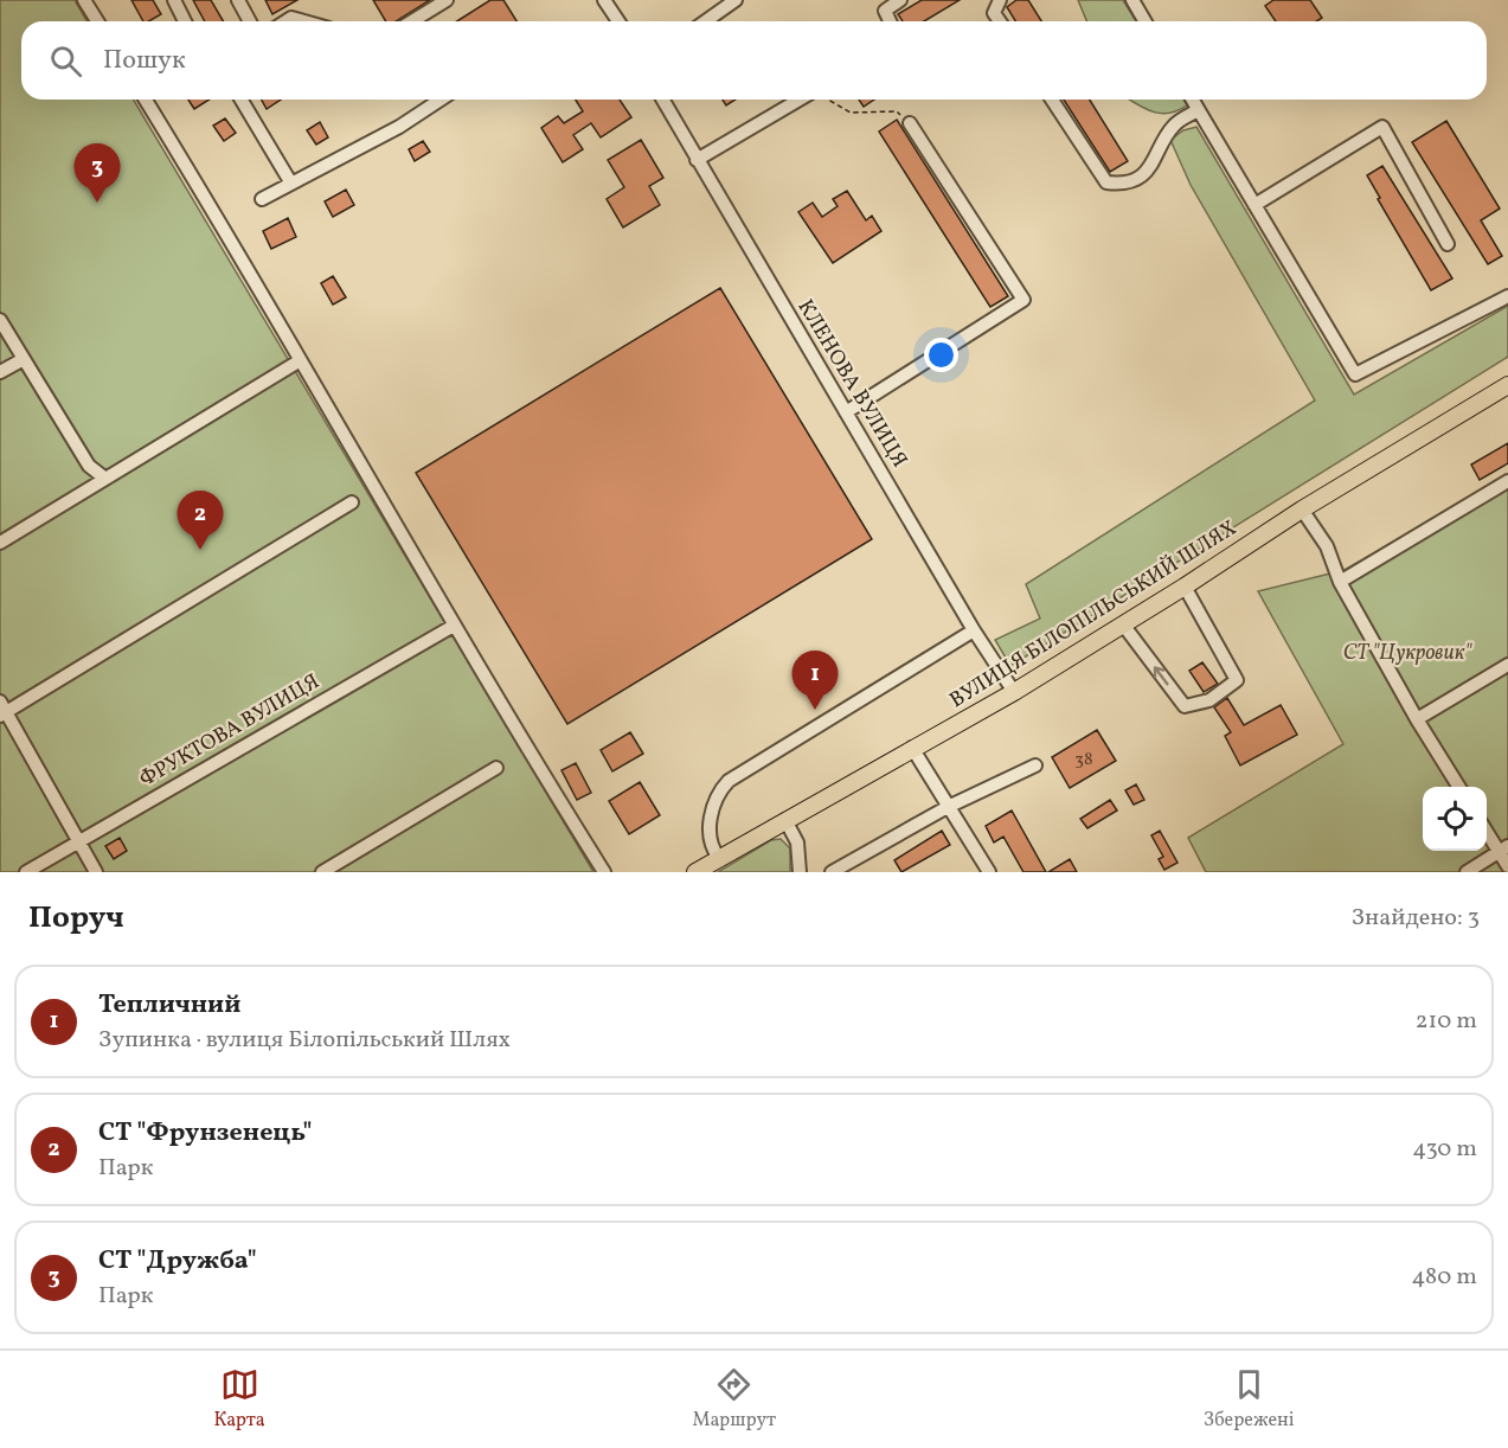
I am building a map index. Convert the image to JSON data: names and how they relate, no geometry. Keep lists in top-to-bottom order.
{
  "streets": {
    "main road": ["ВУЛИЦЯ БІЛОПІЛЬСЬКИЙ ШЛЯХ"],
    "street": ["КЛЕНОВА ВУЛИЦЯ", "ФРУКТОВА ВУЛИЦЯ"]
  },
  "crossings": [
    ["КЛЕНОВА ВУЛИЦЯ", "ВУЛИЦЯ БІЛОПІЛЬСЬКИЙ ШЛЯХ"]
  ],
  "parks": ["СТ \"Цукровик\""],
  "house_numbers": ["38"],
  "page": {
    "search": "Пошук",
    "pins": ["3", "2", "1"],
    "heading": ["Поруч", "Знайдено: 3"],
    "list": [
      {
        "mark": "1",
        "name": "Тепличний",
        "note": "Зупинка · вулиця Білопільський Шлях",
        "value": "210 m"
      },
      {
        "mark": "2",
        "name": "СТ \"Фрунзенець\"",
        "note": "Парк",
        "value": "430 m"
      },
      {
        "mark": "3",
        "name": "СТ \"Дружба\"",
        "note": "Парк",
        "value": "480 m"
      }
    ],
    "nav": ["Карта", "Маршрут", "Збережені"]
  }
}
